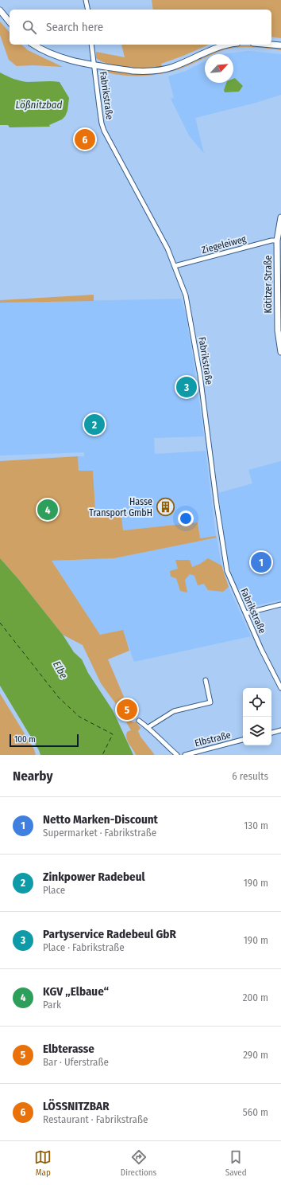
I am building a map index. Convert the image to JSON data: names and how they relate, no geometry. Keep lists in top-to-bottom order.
{
  "streets": {
    "street": [
      "Fabrikstraße",
      "Ziegeleiweg",
      "Kötitzer Straße",
      "Elbstraße"
    ]
  },
  "crossings": [
    ["Fabrikstraße", "Ziegeleiweg"],
    ["Ziegeleiweg", "Kötitzer Straße"]
  ],
  "water": ["Lößnitzbad", "Elbe"],
  "places": {
    "building": ["Hasse Transport GmbH"]
  },
  "scale_bar": "100 m",
  "north": "top right",
  "page": {
    "search": "Search here",
    "pins": [
      "6",
      "3",
      "2",
      "4",
      "1",
      "5"
    ],
    "scale": "100 m",
    "heading": ["Nearby", "6 results"],
    "list": [
      {
        "mark": "1",
        "name": "Netto Marken-Discount",
        "note": "Supermarket · Fabrikstraße",
        "value": "130 m"
      },
      {
        "mark": "2",
        "name": "Zinkpower Radebeul",
        "note": "Place",
        "value": "190 m"
      },
      {
        "mark": "3",
        "name": "Partyservice Radebeul GbR",
        "note": "Place · Fabrikstraße",
        "value": "190 m"
      },
      {
        "mark": "4",
        "name": "KGV „Elbaue“",
        "note": "Park",
        "value": "200 m"
      },
      {
        "mark": "5",
        "name": "Elbterasse",
        "note": "Bar · Uferstraße",
        "value": "290 m"
      },
      {
        "mark": "6",
        "name": "LÖSSNITZBAR",
        "note": "Restaurant · Fabrikstraße",
        "value": "560 m"
      }
    ],
    "nav": ["Map", "Directions", "Saved"]
  }
}
